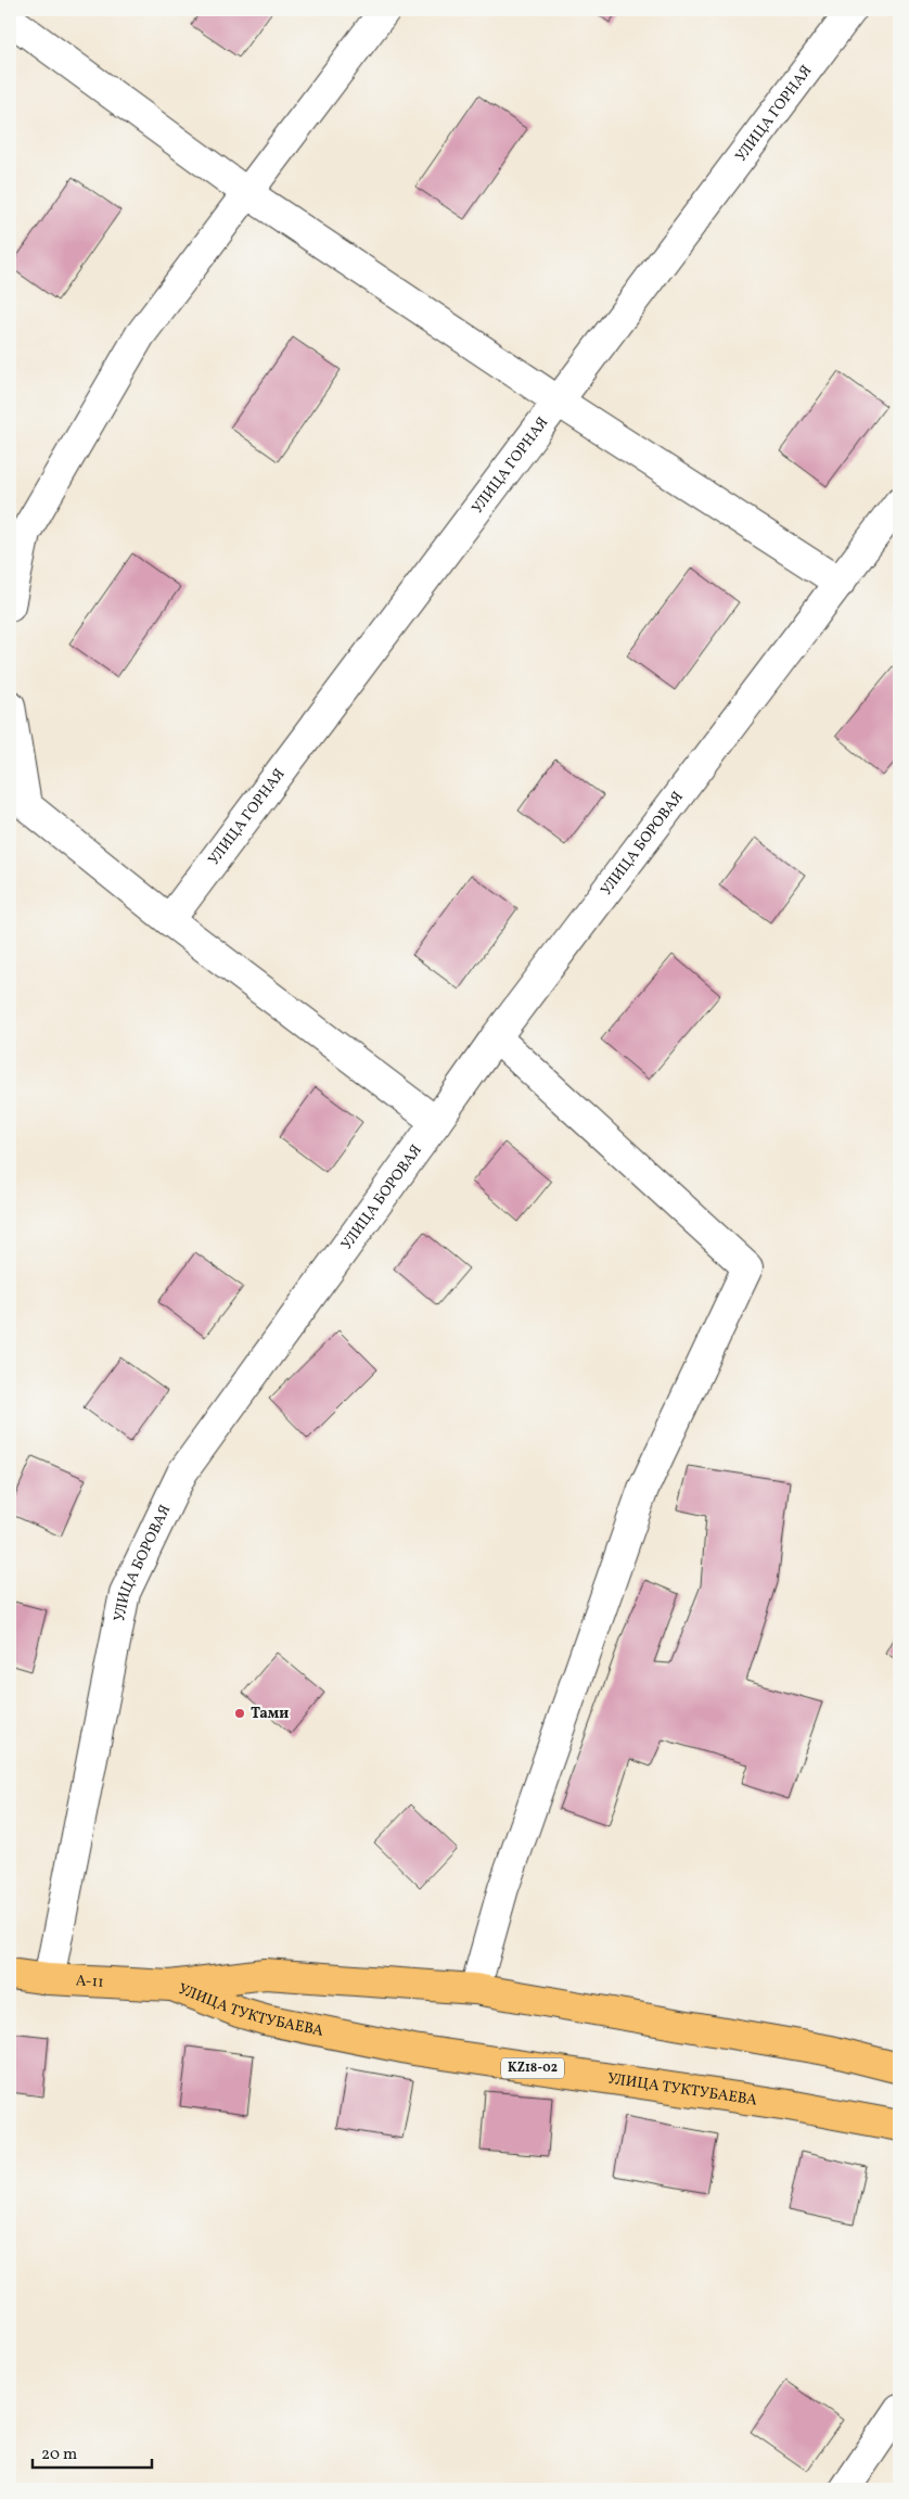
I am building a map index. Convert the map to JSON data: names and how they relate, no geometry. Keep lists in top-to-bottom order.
{
  "streets": {
    "highway": ["А-11", "УЛИЦА ТУКТУБАЕВА", "KZ18-02"],
    "street": ["УЛИЦА ГОРНАЯ", "УЛИЦА БОРОВАЯ"]
  },
  "crossings": [
    ["УЛИЦА БОРОВАЯ", "А-11"],
    ["А-11", "УЛИЦА ТУКТУБАЕВА"]
  ],
  "places": ["Тами"],
  "scale_bar": "20 m"
}
